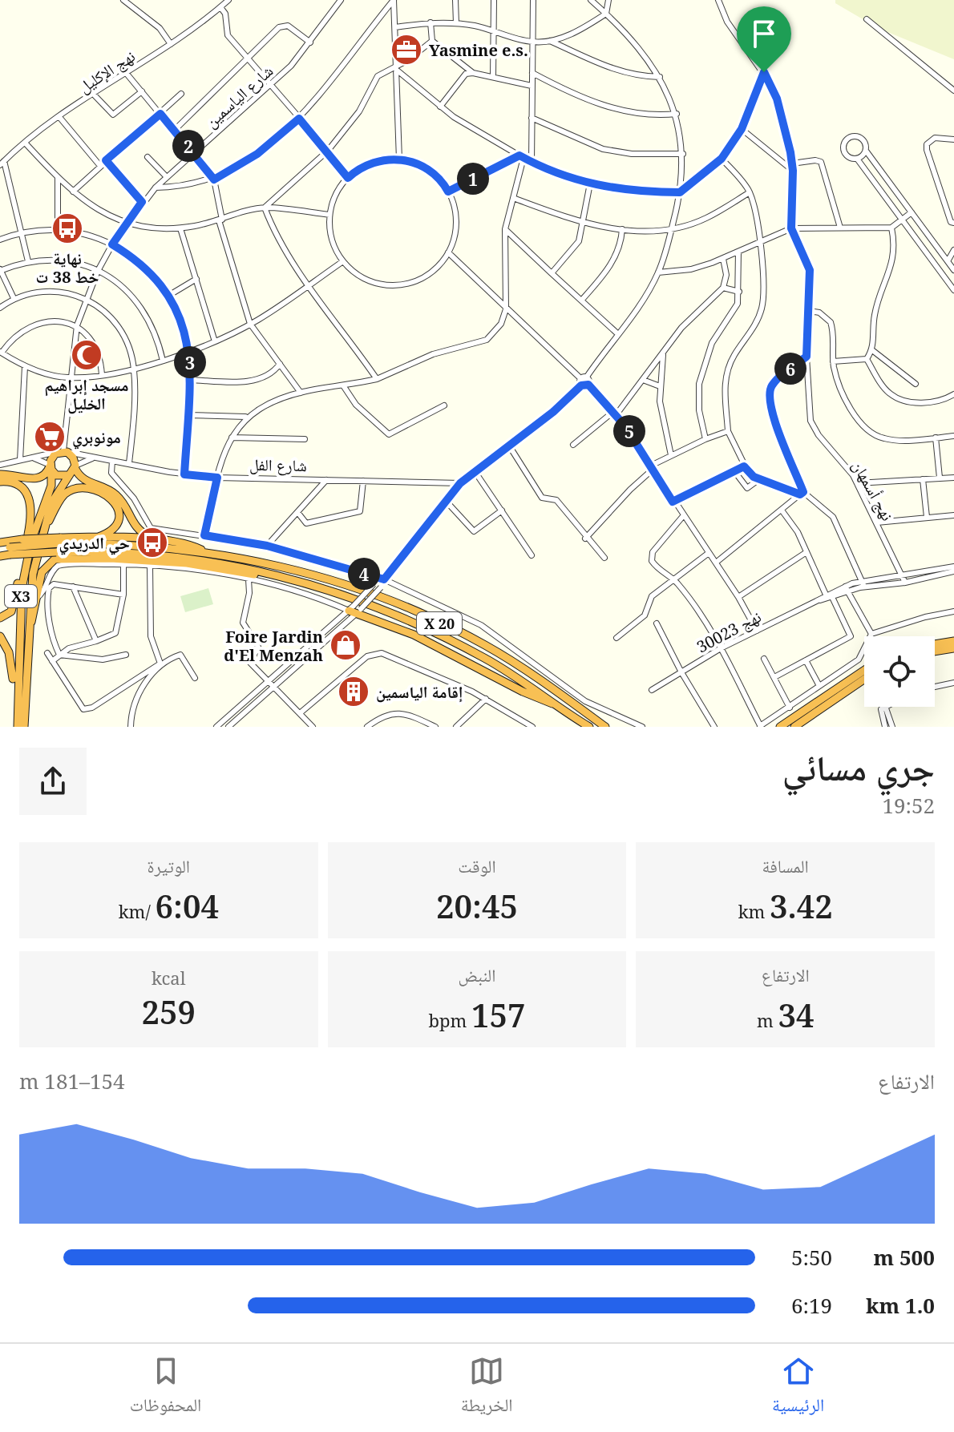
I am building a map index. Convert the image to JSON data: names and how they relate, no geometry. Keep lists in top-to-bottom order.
{
  "streets": {
    "highway": ["X3", "X 20"],
    "street": [
      "نهج الإكليل",
      "شارع الياسمين",
      "شارع الفل",
      "نهج أسمهان",
      "نهج 30023"
    ]
  },
  "crossings": [
    ["شارع الياسمين", "شارع الفل"],
    ["شارع الياسمين", "X3"],
    ["شارع الفل", "X3"],
    ["نهج أسمهان", "نهج 30023"]
  ],
  "places": {
    "office": ["Yasmine e.s."],
    "bus stop": ["نهاية خط 38 ت", "حي الدريدي"],
    "mosque": ["مسجد إبراهيم الخليل"],
    "supermarket": ["مونوبري"],
    "shop": ["Foire Jardin d'El Menzah"],
    "building": ["إقامة الياسمين"]
  },
  "page": {
    "pins": [
      "2",
      "1",
      "3",
      "6",
      "5",
      "4"
    ],
    "heading": ["جري مسائي", "19:52"],
    "stats": [
      ["المسافة", "3.42 km"],
      ["الوقت", "20:45"],
      ["الوتيرة", "6:04 /km"],
      ["الارتفاع", "34 m"],
      ["النبض", "157 bpm"],
      ["kcal", "259"]
    ],
    "chart": ["الارتفاع", "154–181 m"],
    "list": [
      {
        "name": "500 m",
        "note": "5:50"
      },
      {
        "name": "1.0 km",
        "note": "6:19"
      }
    ],
    "tabs": ["الرئيسية", "الخريطة", "المحفوظات"]
  }
}
